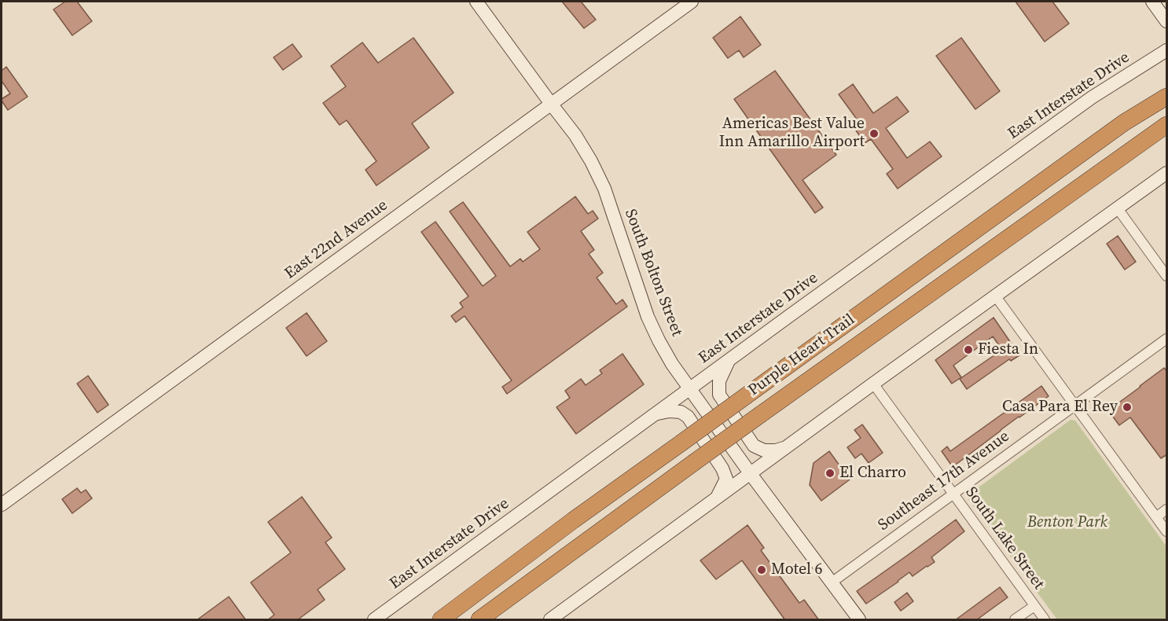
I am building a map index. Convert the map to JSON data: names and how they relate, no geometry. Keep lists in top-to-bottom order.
{
  "streets": {
    "highway": ["Purple Heart Trail"],
    "main road": ["East Interstate Drive", "East 22nd Avenue", "South Bolton Street"],
    "street": ["Southeast 17th Avenue", "South Lake Street"]
  },
  "crossings": [
    ["East Interstate Drive", "South Bolton Street"],
    ["East 22nd Avenue", "South Bolton Street"],
    ["South Bolton Street", "Southeast 17th Avenue"],
    ["Southeast 17th Avenue", "South Lake Street"]
  ],
  "parks": ["Benton Park"],
  "places": [
    "Americas Best Value Inn Amarillo Airport",
    "Fiesta In",
    "Casa Para El Rey",
    "El Charro",
    "Motel 6"
  ]
}
